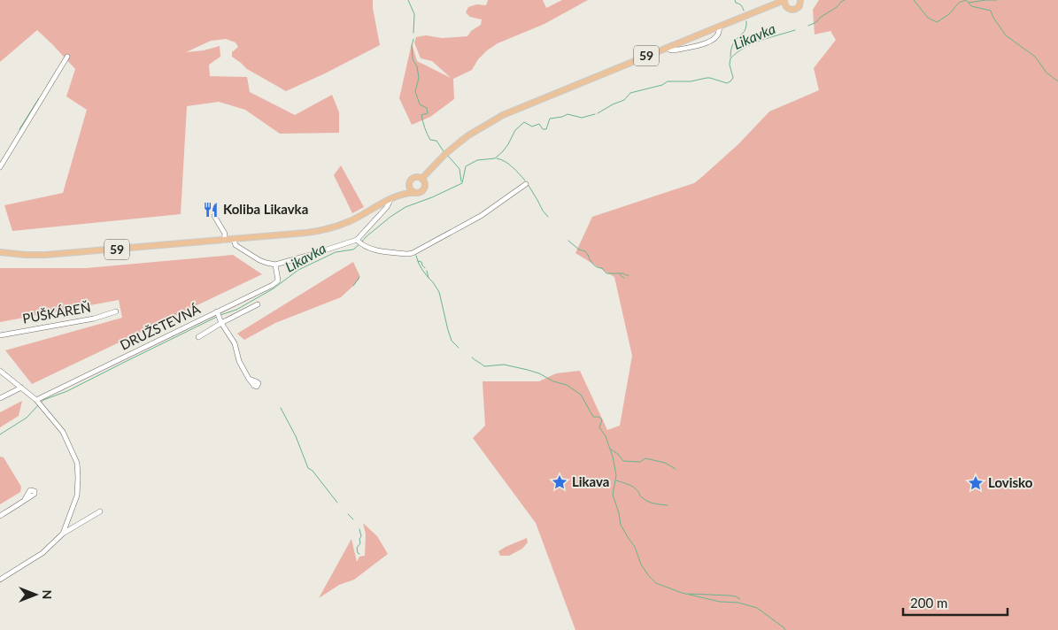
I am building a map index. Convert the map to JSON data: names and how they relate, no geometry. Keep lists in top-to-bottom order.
{
  "streets": {
    "main road": ["59"],
    "street": ["PUŠKÁREŇ", "DRUŽSTEVNÁ"]
  },
  "water": ["Likavka"],
  "places": {
    "restaurant": ["Koliba Likavka"],
    "place": ["Likava", "Lovisko"]
  },
  "scale_bar": "200 m",
  "north": "right"
}
